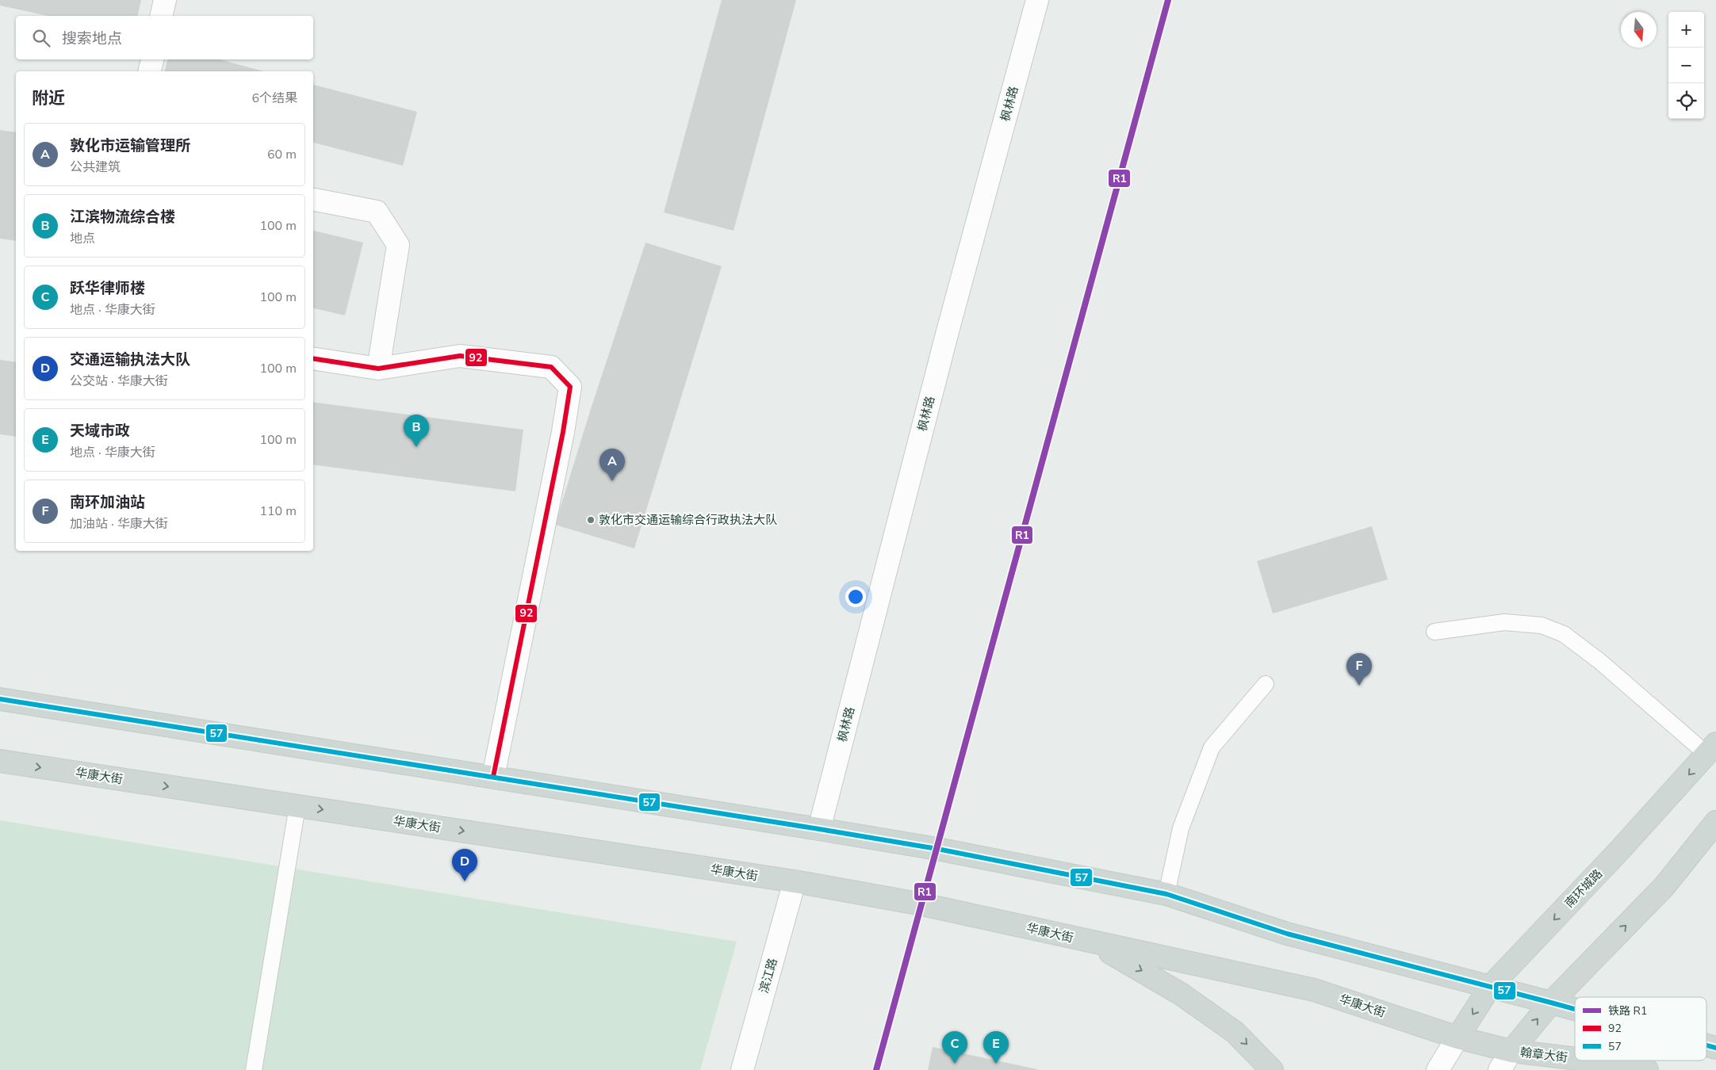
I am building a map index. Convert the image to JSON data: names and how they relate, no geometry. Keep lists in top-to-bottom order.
{
  "streets": {
    "main road": ["华康大街", "南环城路", "翰章大街"],
    "street": ["枫林路", "滨江路"]
  },
  "crossings": [
    ["华康大街", "南环城路"],
    ["华康大街", "滨江路"],
    ["华康大街", "翰章大街"]
  ],
  "places": ["敦化市交通运输综合行政执法大队"],
  "lines": ["rail line R1", "transit line 92", "transit line 57"],
  "legend": ["铁路 R1", "92", "57"],
  "north": "bottom",
  "page": {
    "map_buttons": ["+", "−"],
    "search": "搜索地点",
    "heading": ["附近", "6个结果"],
    "list": [
      {
        "mark": "A",
        "name": "敦化市运输管理所",
        "note": "公共建筑",
        "value": "60 m"
      },
      {
        "mark": "B",
        "name": "江滨物流综合楼",
        "note": "地点",
        "value": "100 m"
      },
      {
        "mark": "C",
        "name": "跃华律师楼",
        "note": "地点 · 华康大街",
        "value": "100 m"
      },
      {
        "mark": "D",
        "name": "交通运输执法大队",
        "note": "公交站 · 华康大街",
        "value": "100 m"
      },
      {
        "mark": "E",
        "name": "天域市政",
        "note": "地点 · 华康大街",
        "value": "100 m"
      },
      {
        "mark": "F",
        "name": "南环加油站",
        "note": "加油站 · 华康大街",
        "value": "110 m"
      }
    ],
    "pins": [
      "B",
      "A",
      "F",
      "D",
      "C",
      "E"
    ]
  }
}
